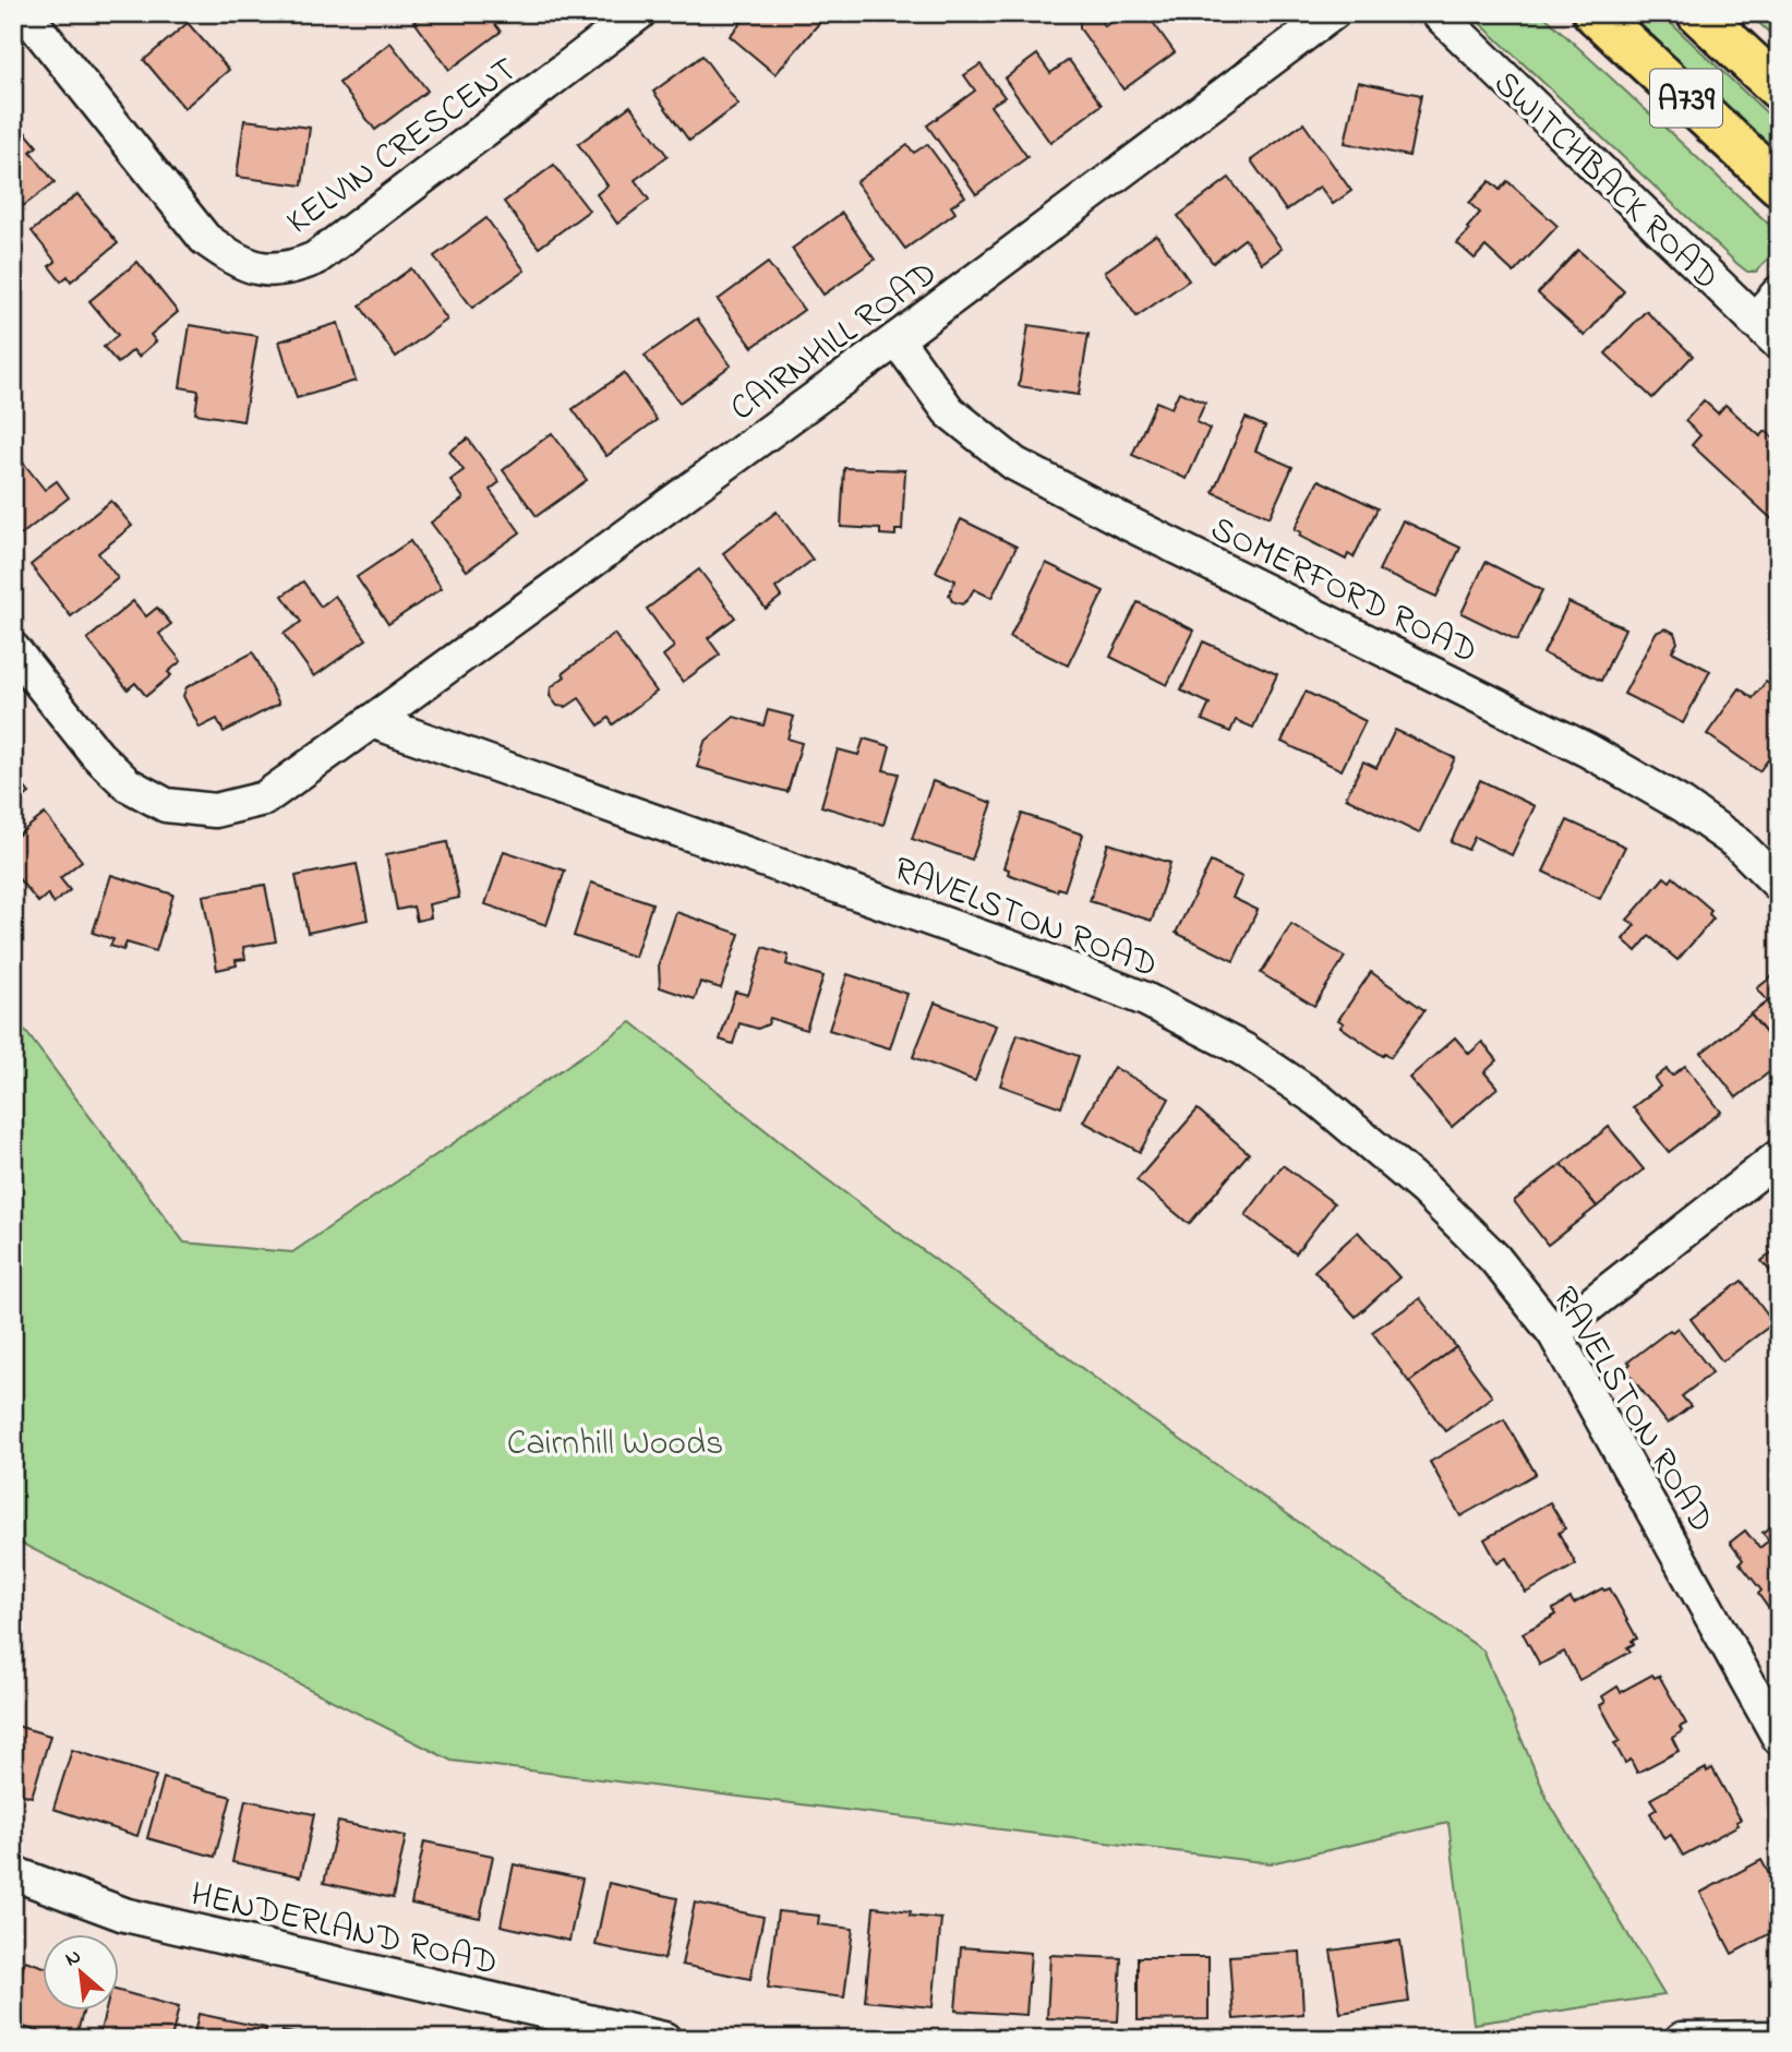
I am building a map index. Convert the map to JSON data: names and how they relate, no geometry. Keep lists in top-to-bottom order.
{
  "streets": {
    "main road": ["A739"],
    "street": [
      "KELVIN CRESCENT",
      "SWITCHBACK ROAD",
      "CAIRNHILL ROAD",
      "SOMERFORD ROAD",
      "RAVELSTON ROAD",
      "HENDERLAND ROAD"
    ]
  },
  "crossings": [
    ["CAIRNHILL ROAD", "SOMERFORD ROAD"],
    ["CAIRNHILL ROAD", "RAVELSTON ROAD"]
  ],
  "parks": ["Cairnhill Woods"],
  "north": "top left"
}
